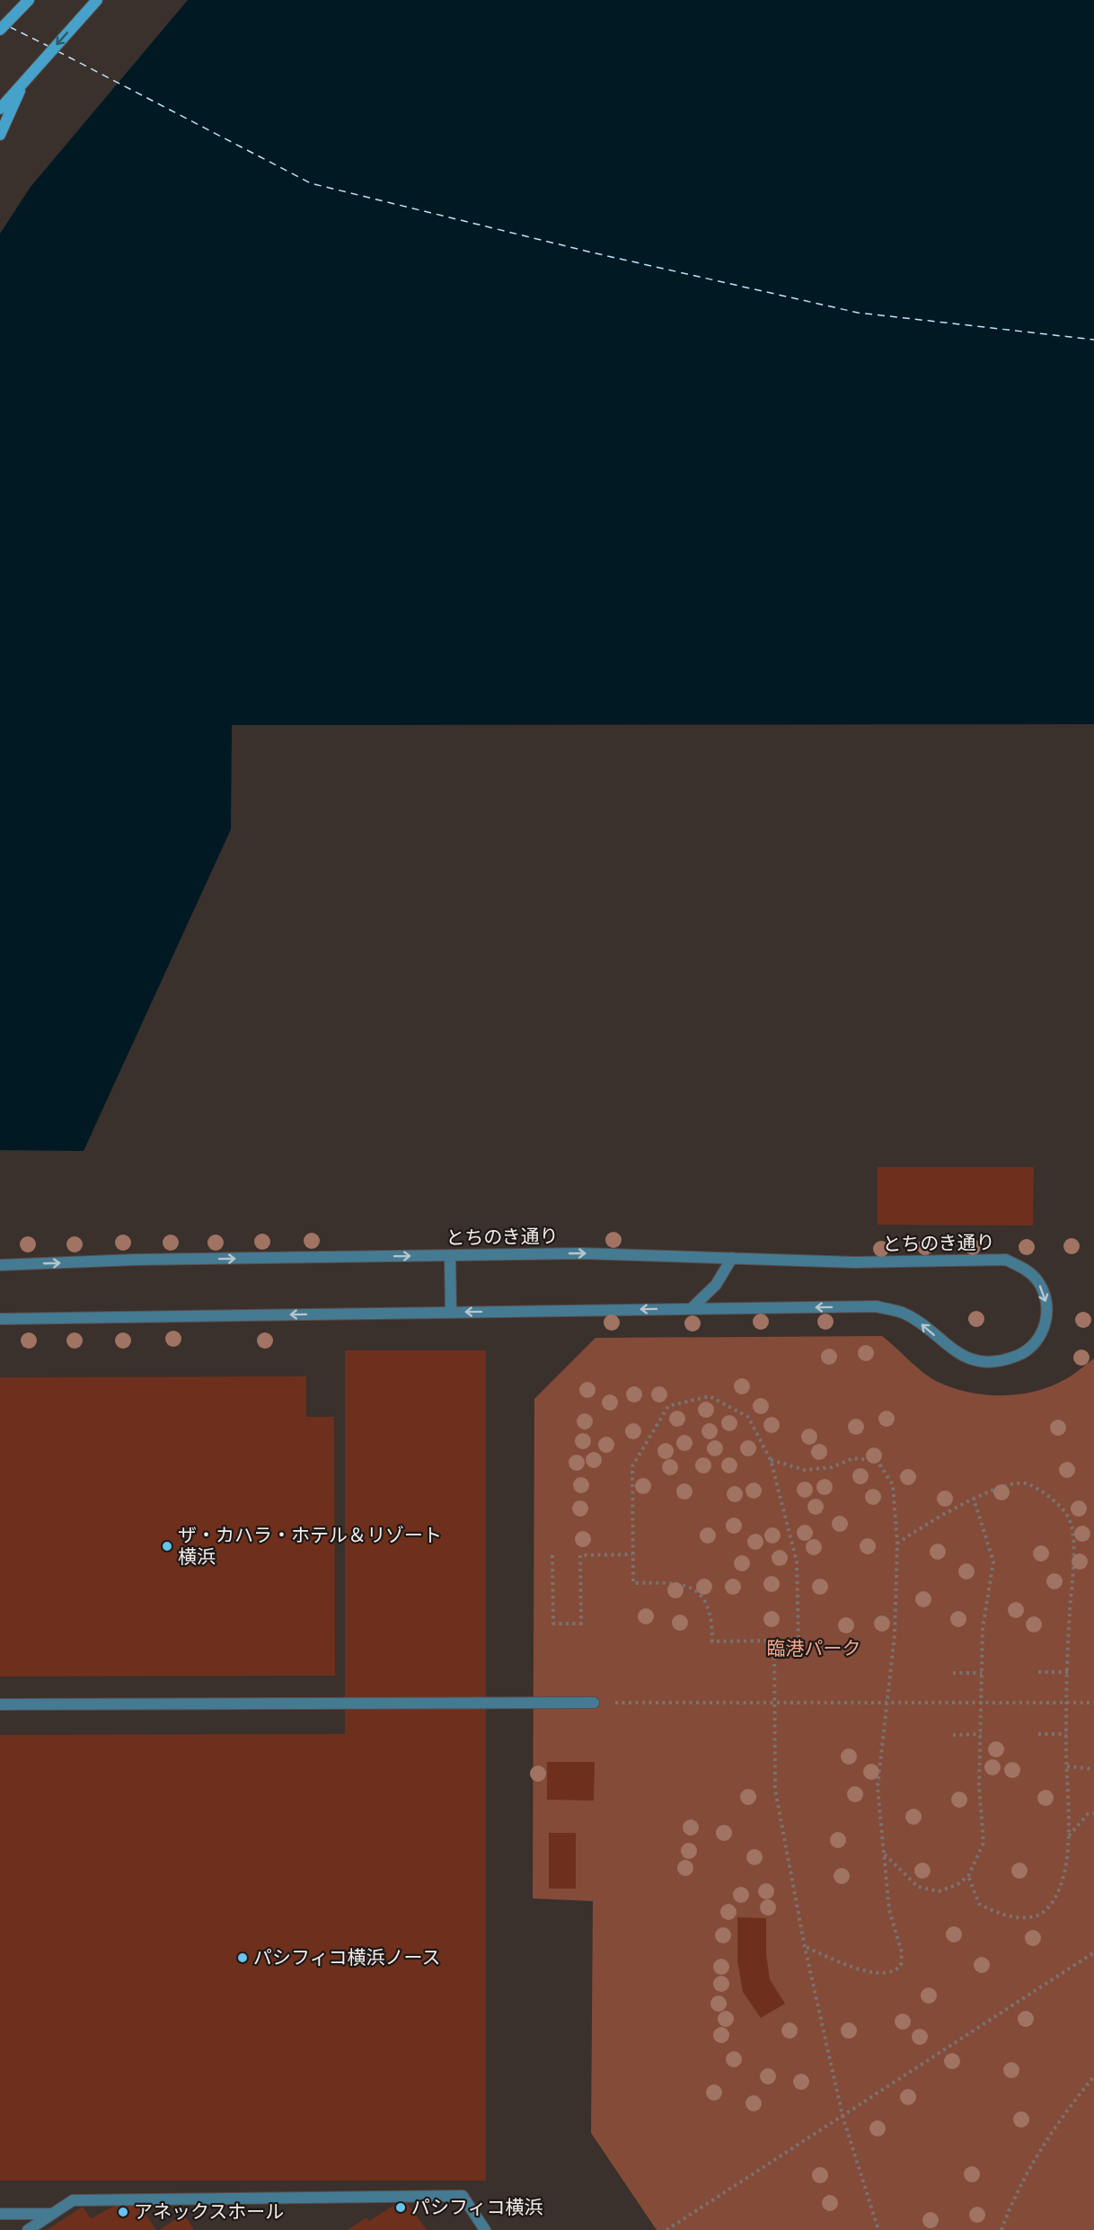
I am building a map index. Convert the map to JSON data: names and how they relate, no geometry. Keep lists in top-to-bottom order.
{
  "streets": {
    "street": ["とちのき通り"]
  },
  "parks": ["臨港パーク"],
  "places": [
    "ザ・カハラ・ホテル＆リゾート 横浜",
    "パシフィコ横浜ノース",
    "パシフィコ横浜",
    "アネックスホール"
  ]
}
